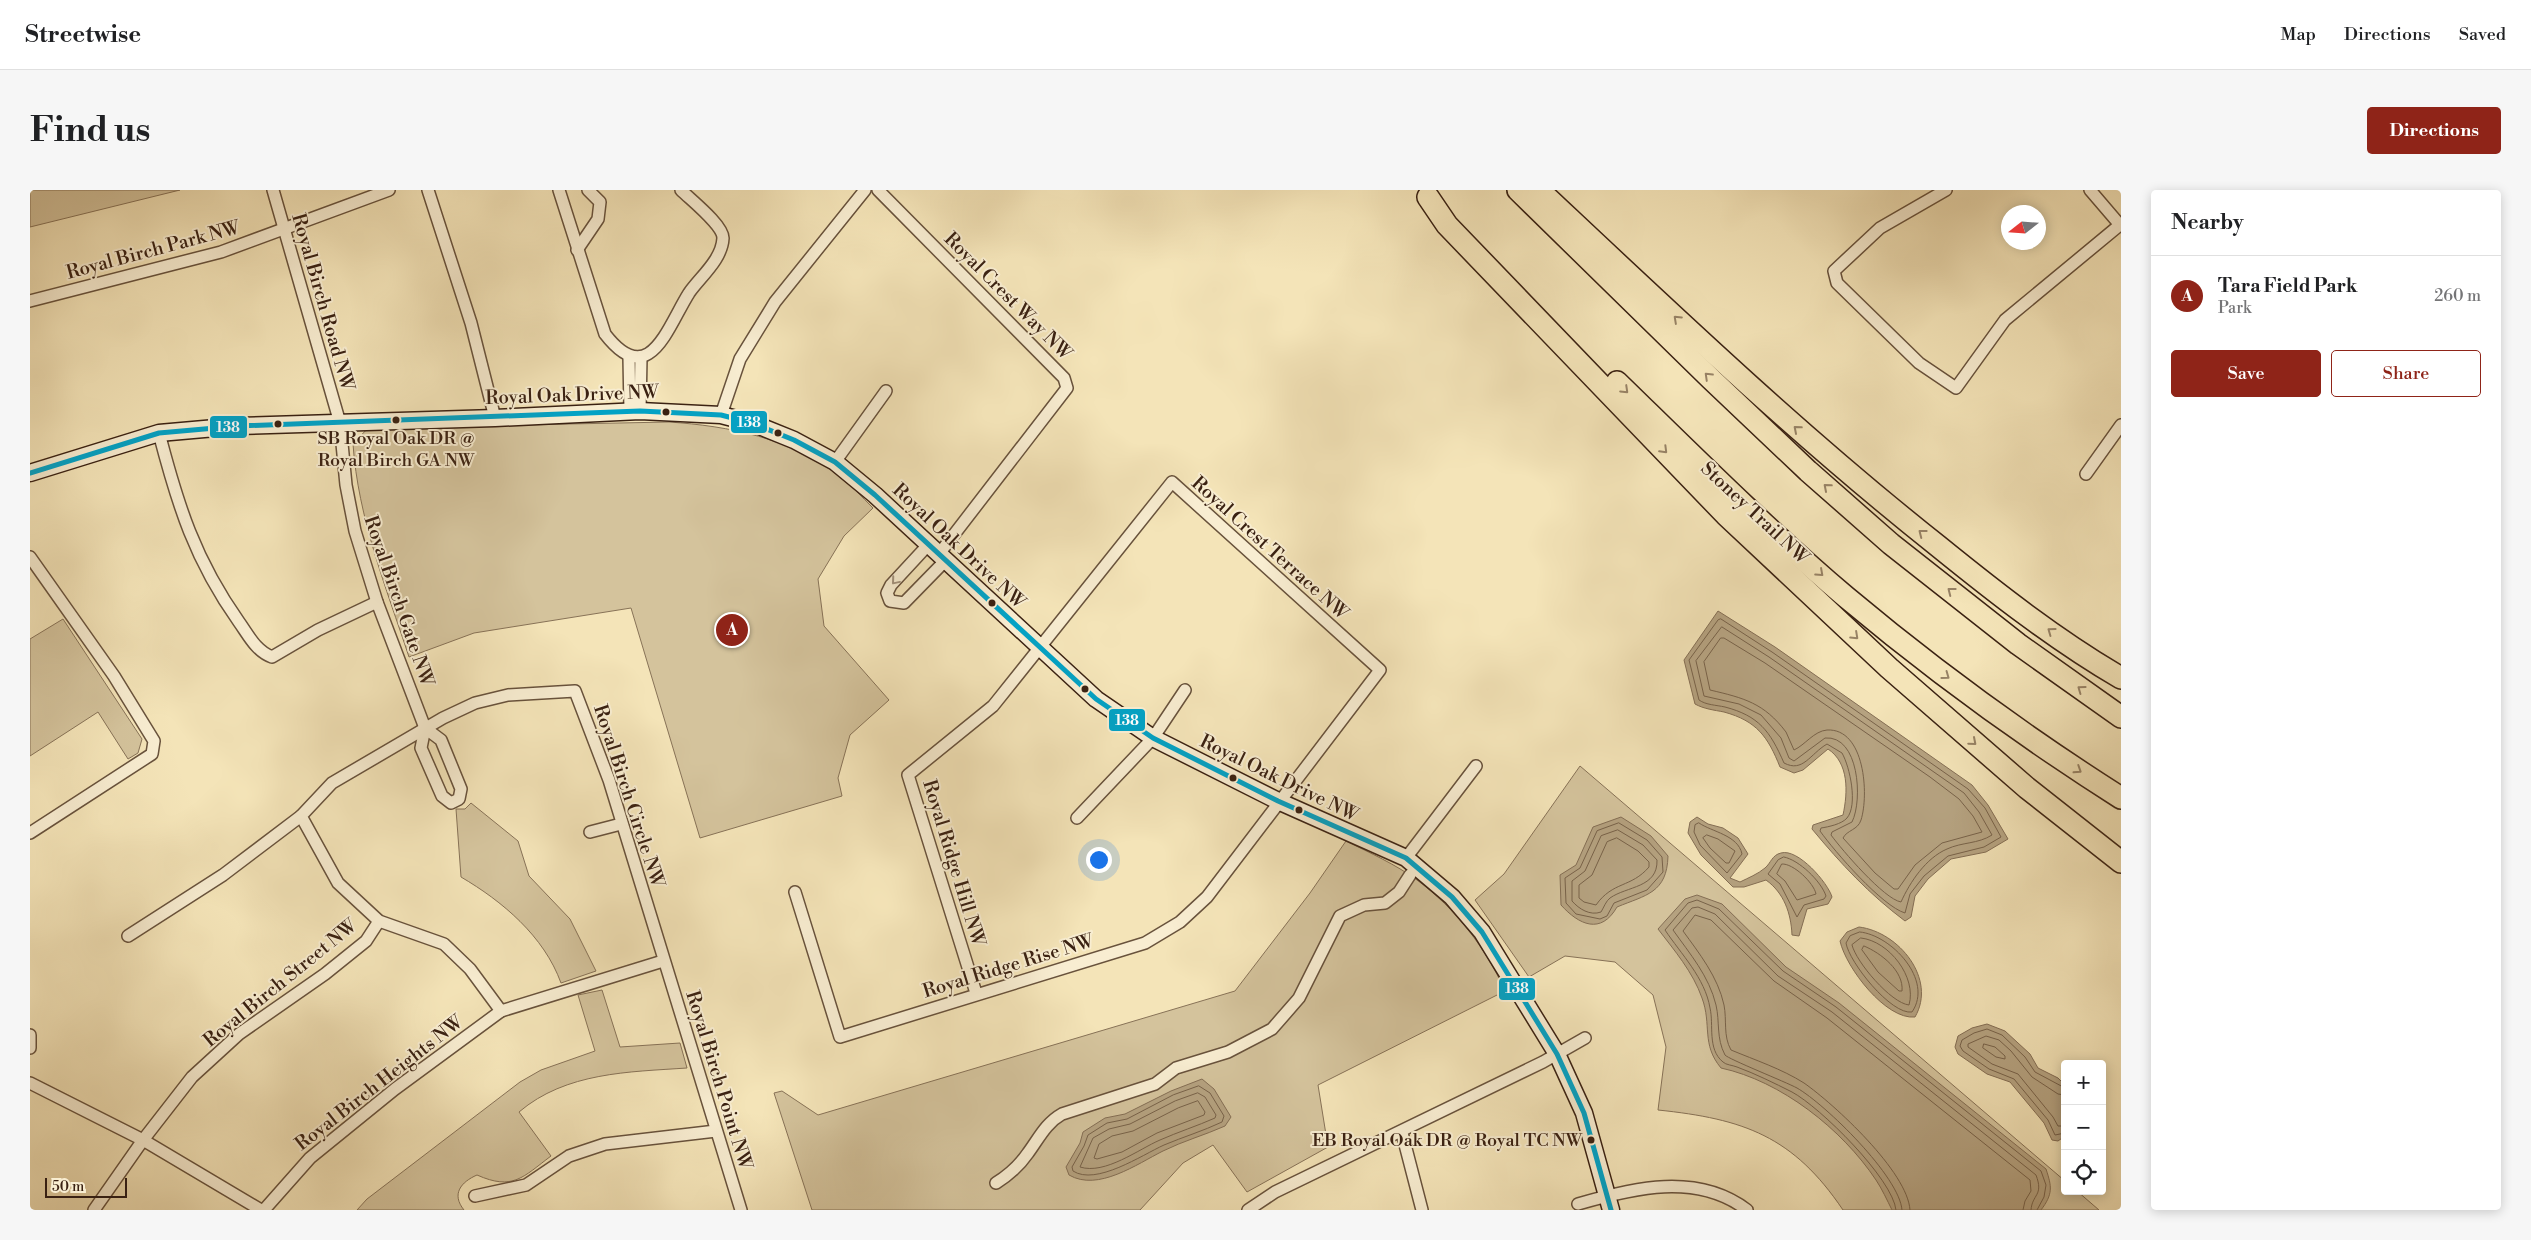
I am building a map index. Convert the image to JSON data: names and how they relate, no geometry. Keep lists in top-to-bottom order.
{
  "streets": {
    "highway": ["Stoney Trail NW"],
    "street": [
      "Royal Birch Park NW",
      "Royal Crest Way NW",
      "Royal Birch Road NW",
      "Royal Oak Drive NW",
      "Royal Crest Terrace NW",
      "Royal Birch Gate NW",
      "Royal Birch Circle NW",
      "Royal Ridge Hill NW",
      "Royal Ridge Rise NW",
      "Royal Birch Street NW",
      "Royal Birch Point NW",
      "Royal Birch Heights NW"
    ]
  },
  "crossings": [
    ["Royal Birch Park NW", "Royal Birch Road NW"],
    ["Royal Crest Way NW", "Royal Oak Drive NW"],
    ["Royal Birch Road NW", "Royal Oak Drive NW"],
    ["Royal Birch Road NW", "Royal Birch Gate NW"],
    ["Royal Oak Drive NW", "Royal Crest Terrace NW"],
    ["Royal Oak Drive NW", "Royal Birch Gate NW"],
    ["Royal Oak Drive NW", "Royal Ridge Hill NW"],
    ["Royal Oak Drive NW", "Royal Ridge Rise NW"],
    ["Royal Crest Terrace NW", "Royal Ridge Hill NW"],
    ["Royal Crest Terrace NW", "Royal Ridge Rise NW"],
    ["Royal Birch Gate NW", "Royal Birch Circle NW"],
    ["Royal Birch Circle NW", "Royal Birch Point NW"],
    ["Royal Ridge Hill NW", "Royal Ridge Rise NW"]
  ],
  "places": ["SB Royal Oak DR @ Royal Birch GA NW", "EB Royal Oak DR @ Royal TC NW"],
  "lines": ["transit line 138"],
  "scale_bar": "50 m",
  "north": "left",
  "page": {
    "header": "Streetwise",
    "nav": ["Map", "Directions", "Saved"],
    "buttons": [
      "Directions",
      ["Save", "Share"]
    ],
    "title": "Find us",
    "heading": "Nearby",
    "list": [
      {
        "mark": "A",
        "name": "Tara Field Park",
        "note": "Park",
        "value": "260 m"
      }
    ],
    "pins": "A",
    "map_buttons": ["+", "−"],
    "scale": "50 m"
  }
}
